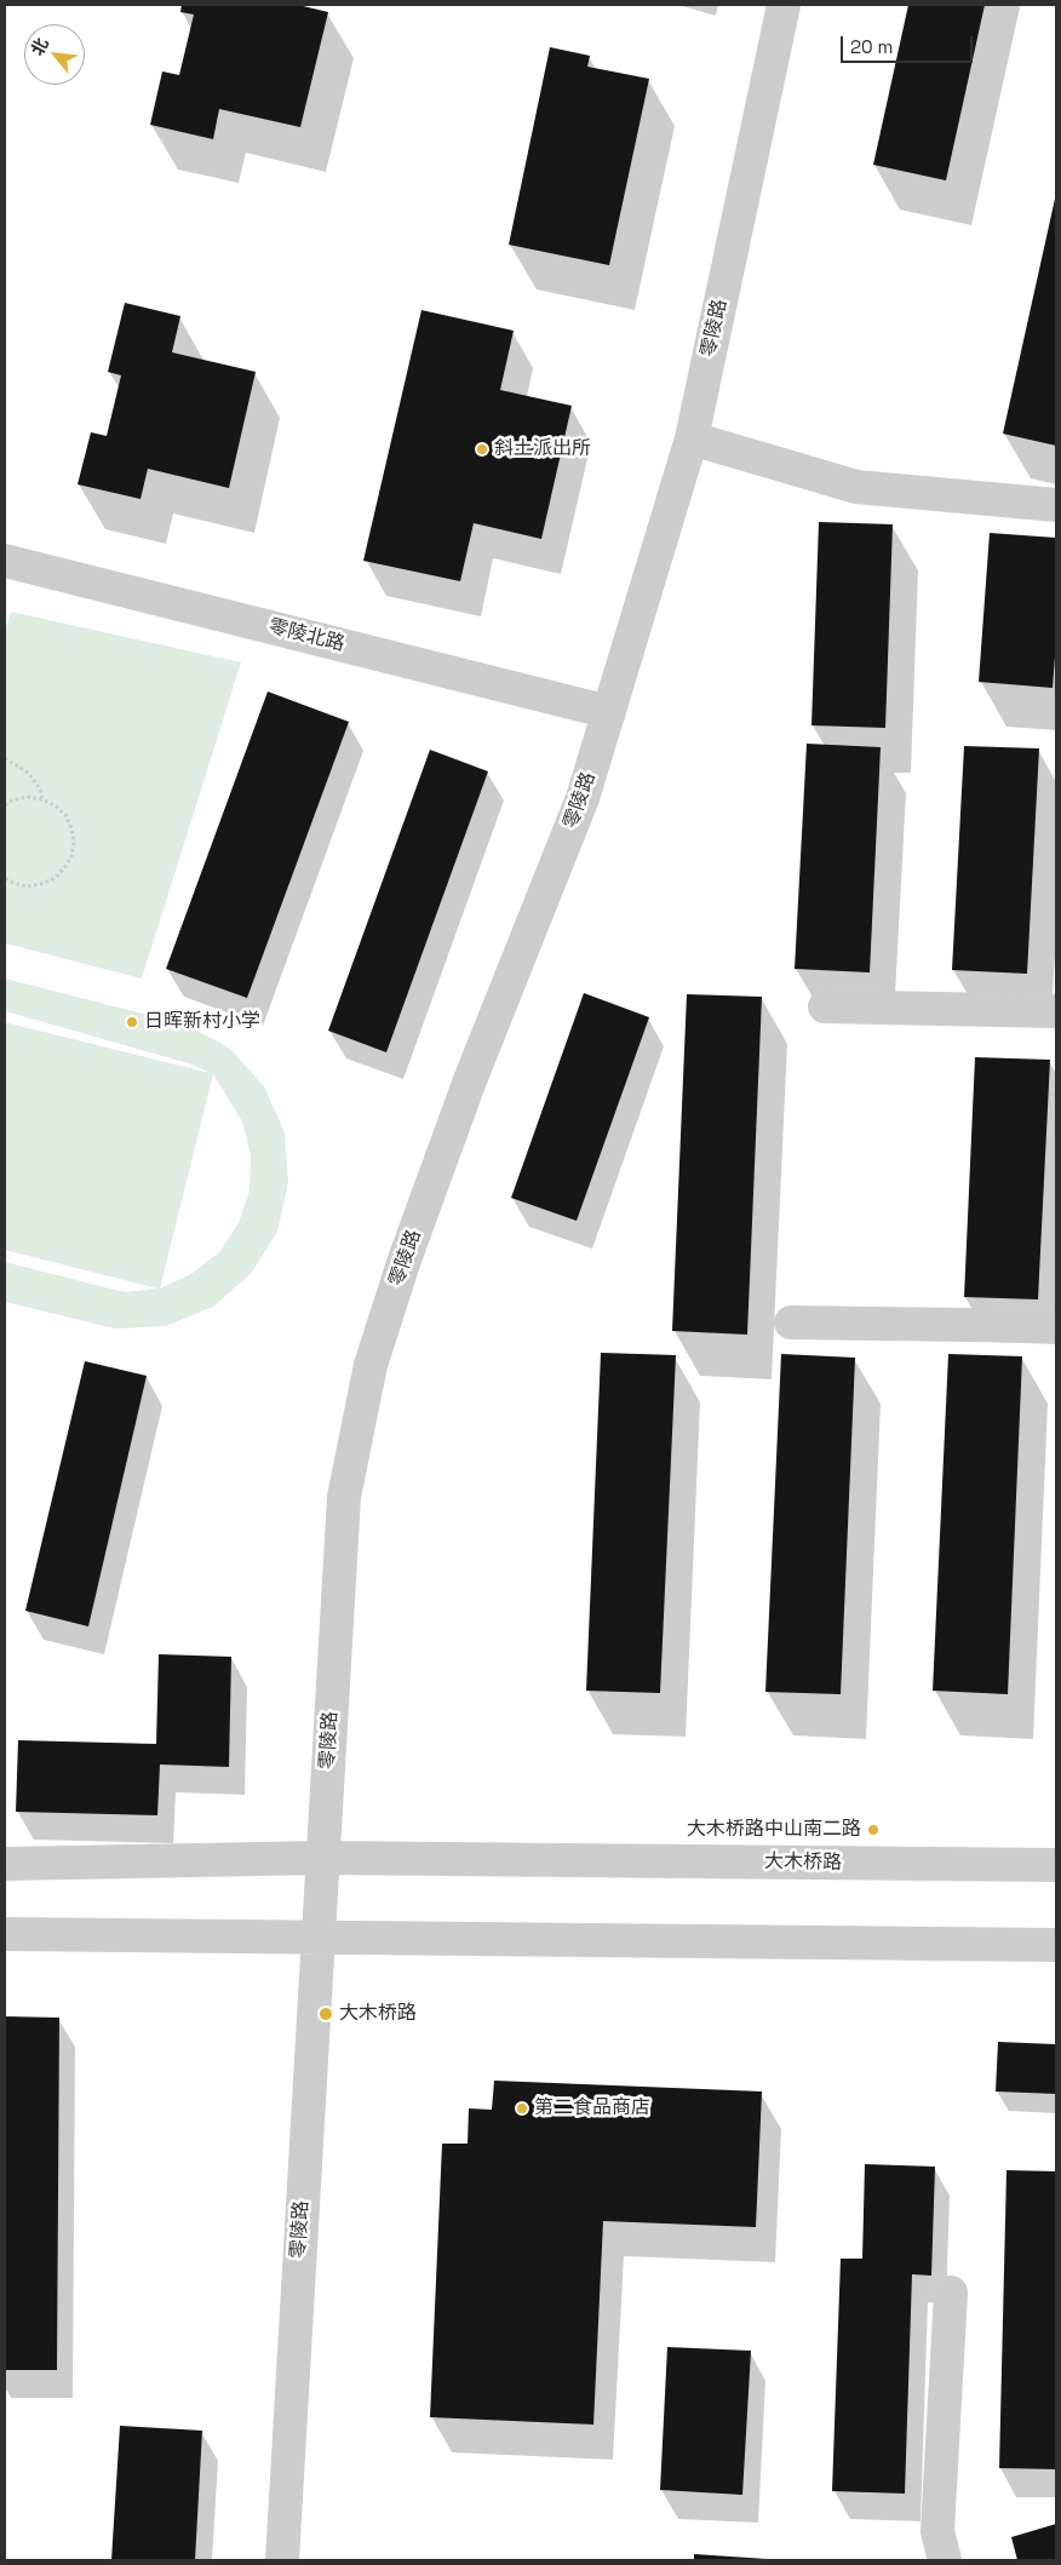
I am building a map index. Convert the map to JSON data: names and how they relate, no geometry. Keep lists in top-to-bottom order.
{
  "streets": {
    "street": ["零陵路", "零陵北路", "大木桥路"]
  },
  "crossings": [
    ["零陵路", "零陵北路"],
    ["零陵路", "大木桥路"]
  ],
  "places": [
    "斜土派出所",
    "日晖新村小学",
    "大木桥路中山南二路",
    "大木桥路",
    "第二食品商店"
  ],
  "scale_bar": "20 m",
  "north": "top left"
}
